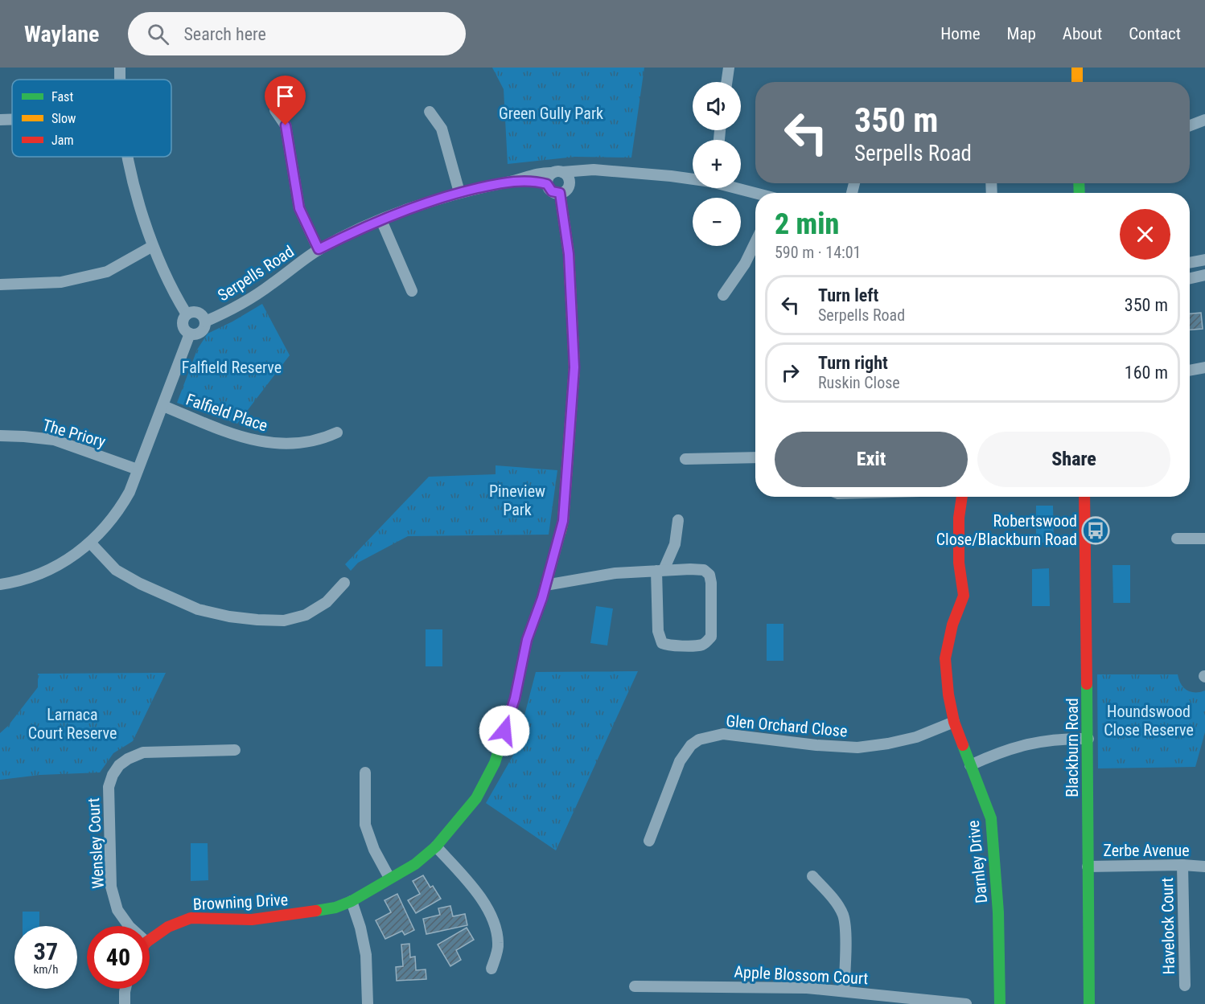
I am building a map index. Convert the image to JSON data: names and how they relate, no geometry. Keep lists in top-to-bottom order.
{
  "streets": {
    "street": [
      "Serpells Road",
      "Falfield Place",
      "The Priory",
      "Glen Orchard Close",
      "Blackburn Road",
      "Wensley Court",
      "Zerbe Avenue",
      "Darnley Drive",
      "Browning Drive",
      "Havelock Court",
      "Apple Blossom Court"
    ]
  },
  "crossings": [
    ["Serpells Road", "Browning Drive"],
    ["Glen Orchard Close", "Darnley Drive"],
    ["Blackburn Road", "Zerbe Avenue"],
    ["Zerbe Avenue", "Havelock Court"]
  ],
  "parks": [
    "Green Gully Park",
    "Falfield Reserve",
    "Pineview Park",
    "Houndswood Close Reserve",
    "Larnaca Court Reserve"
  ],
  "places": {
    "bus stop": ["Robertswood Close/Blackburn Road"]
  },
  "legend": ["Fast", "Slow", "Jam"],
  "page": {
    "header": "Waylane",
    "search": "Search here",
    "nav": [
      "Home",
      "Map",
      "About",
      "Contact"
    ],
    "map_buttons": ["+", "−"],
    "turn": ["350 m", "Serpells Road"],
    "heading": ["2 min", "590 m · 14:01"],
    "list": [
      {
        "name": "Turn left",
        "note": "Serpells Road",
        "value": "350 m"
      },
      {
        "name": "Turn right",
        "note": "Ruskin Close",
        "value": "160 m"
      }
    ],
    "buttons": ["Exit", "Share"],
    "speed": "37 km/h",
    "limit": "40"
  }
}
